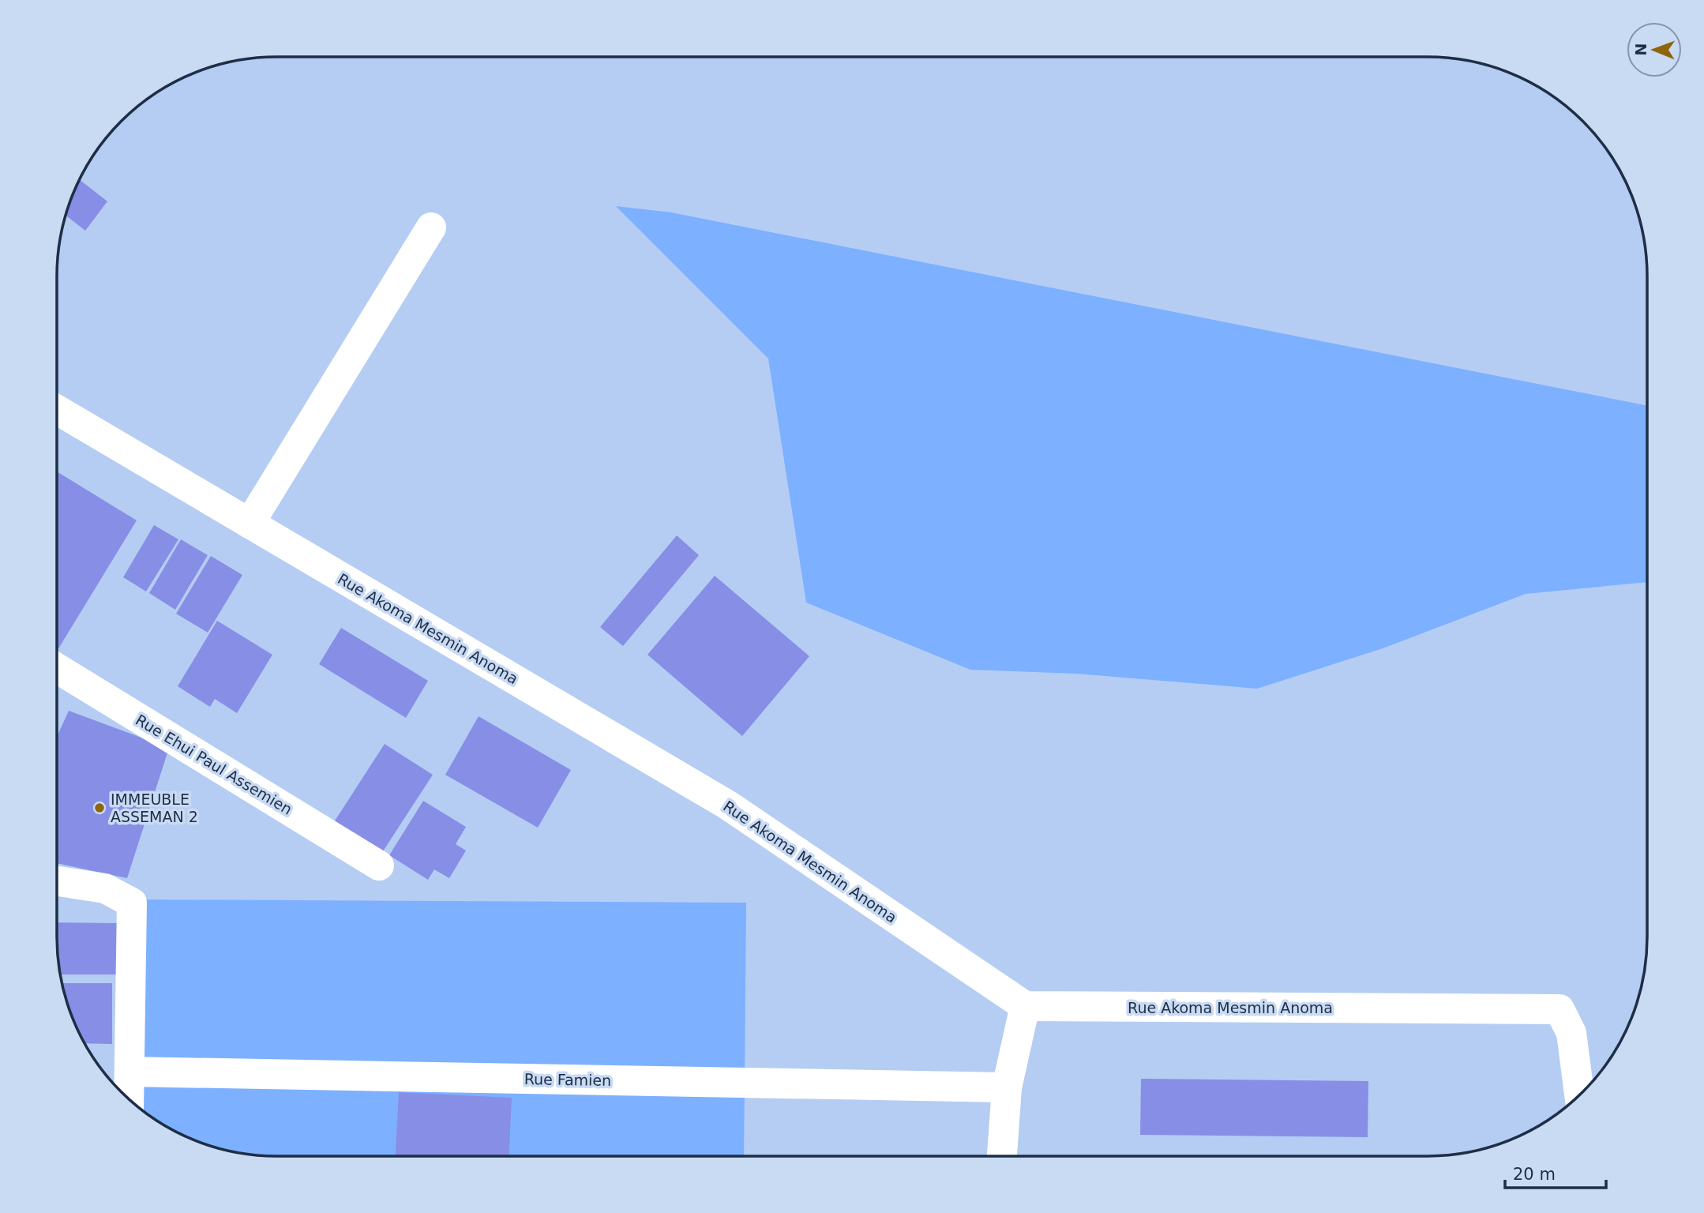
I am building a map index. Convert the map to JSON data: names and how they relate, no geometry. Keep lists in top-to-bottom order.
{
  "streets": {
    "street": ["Rue Akoma Mesmin Anoma", "Rue Ehui Paul Assemien", "Rue Famien"]
  },
  "places": ["IMMEUBLE ASSEMAN 2"],
  "scale_bar": "20 m",
  "north": "left"
}
